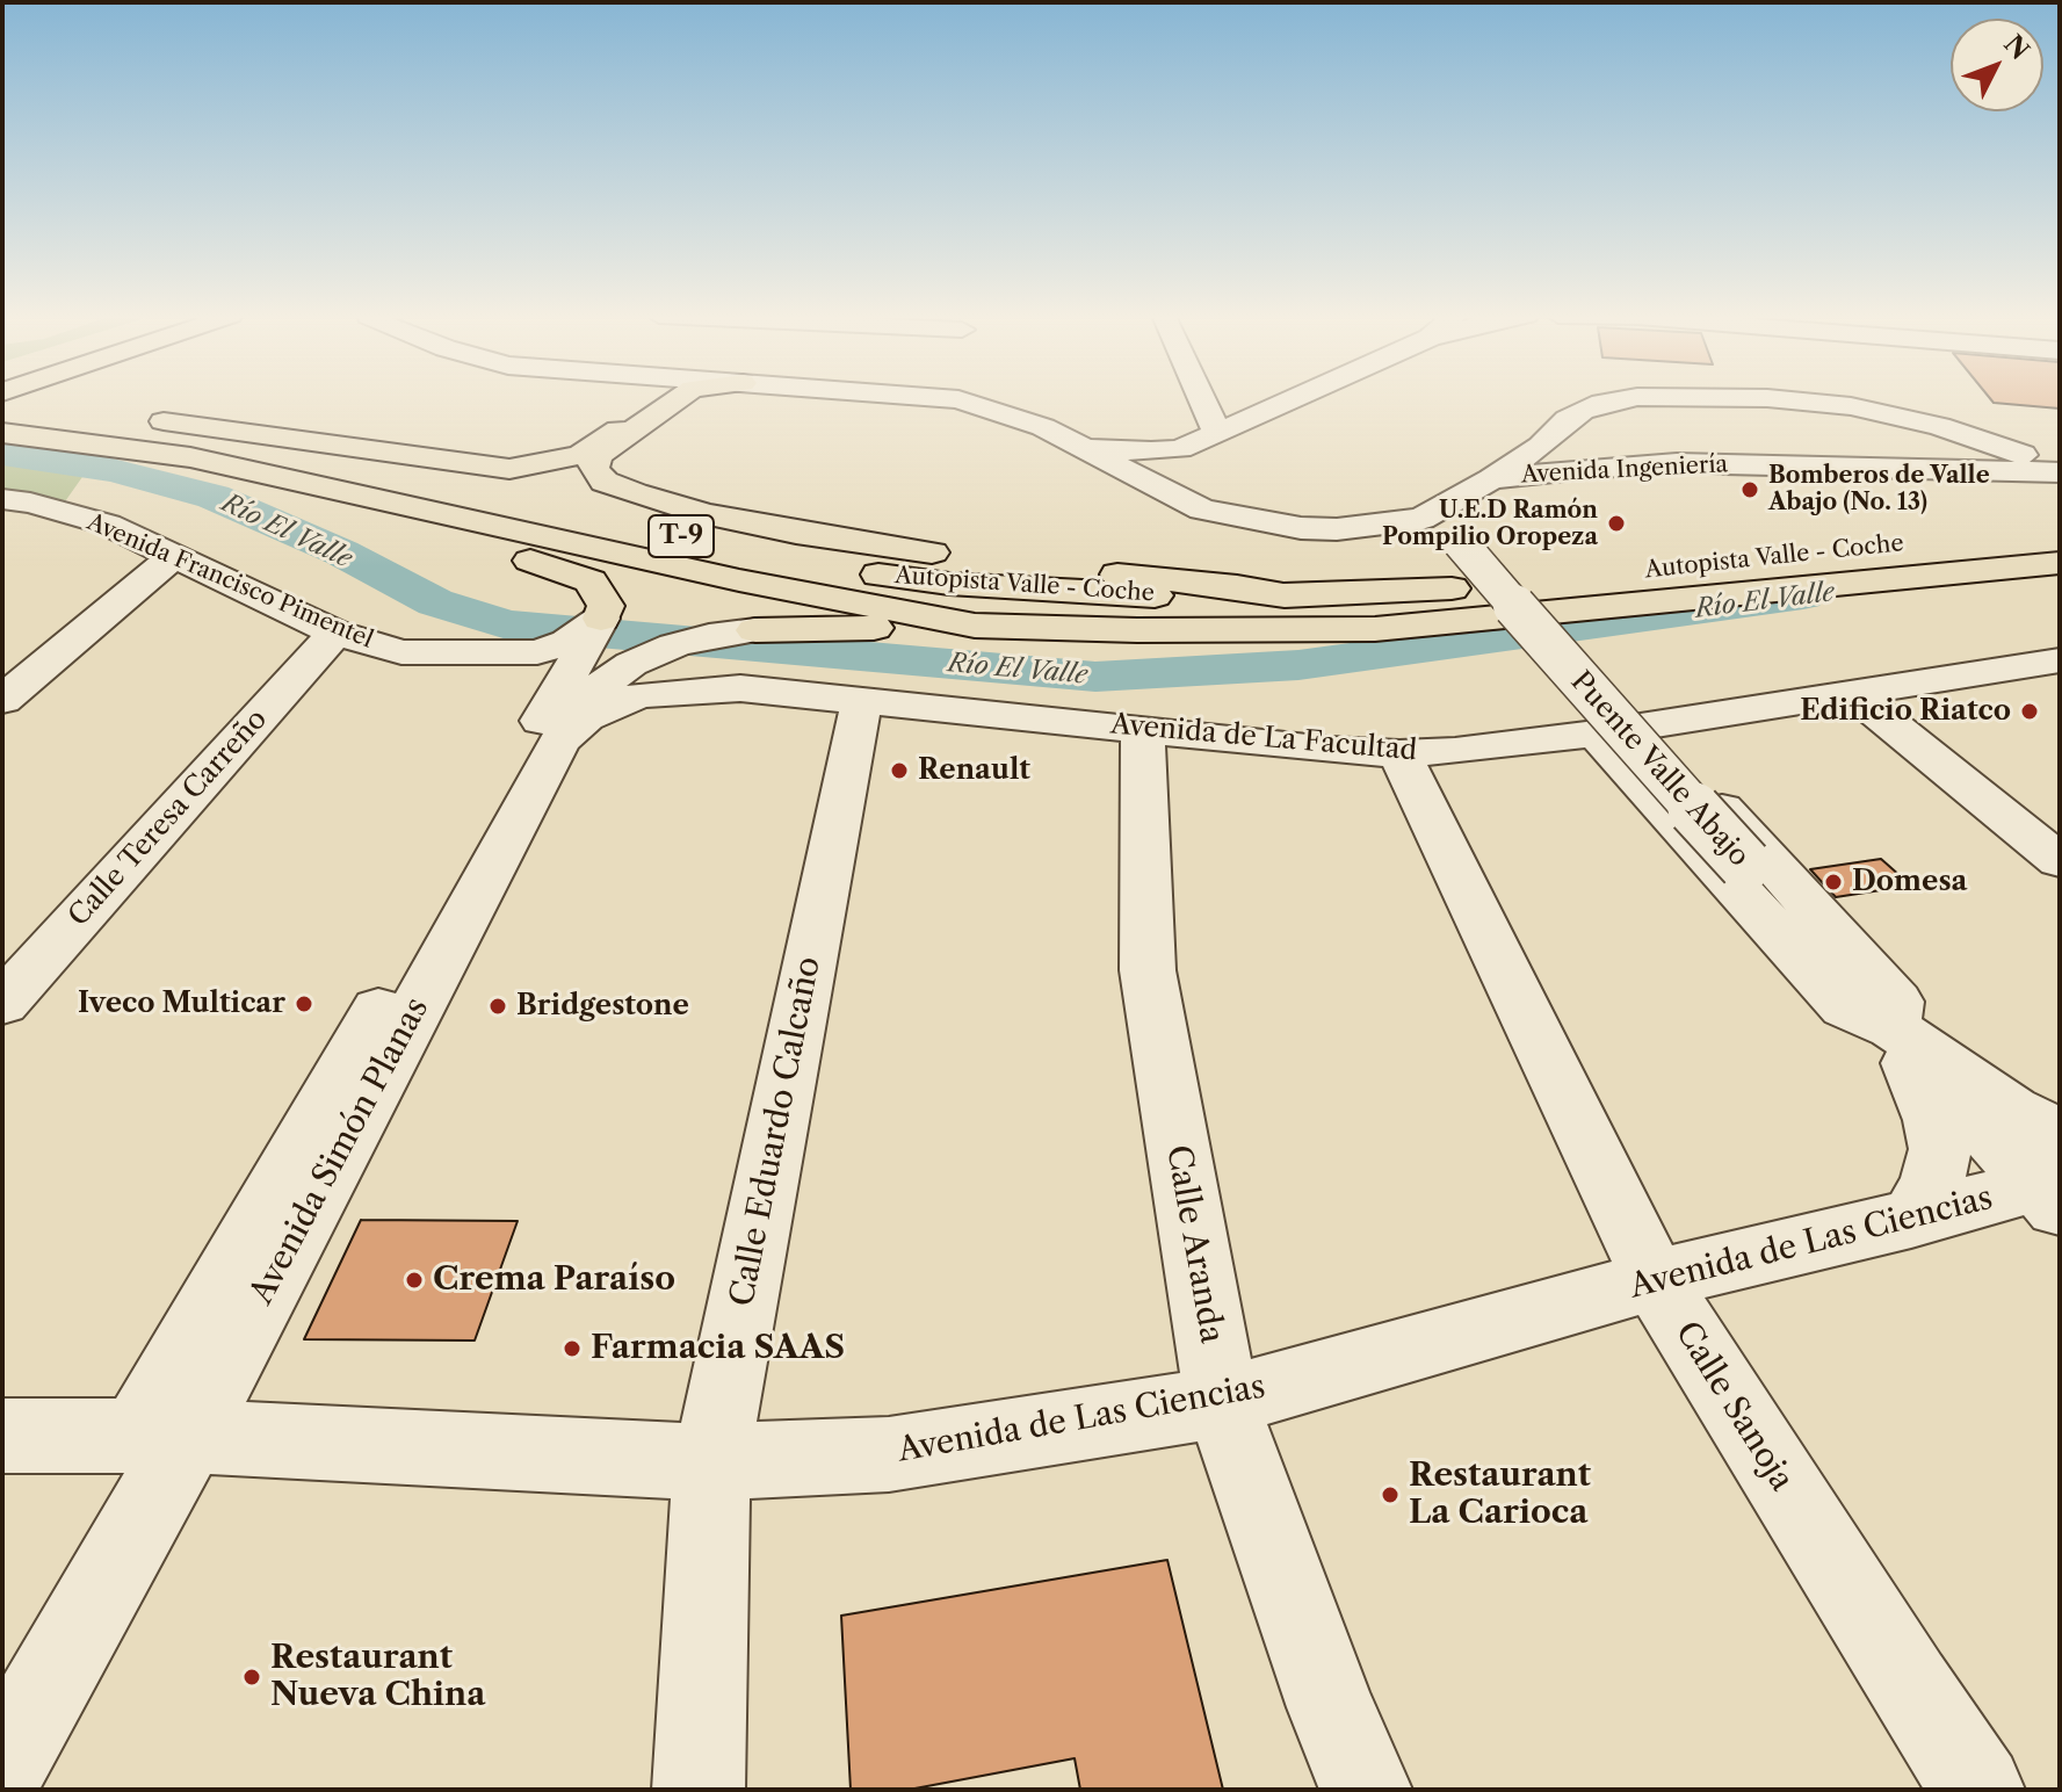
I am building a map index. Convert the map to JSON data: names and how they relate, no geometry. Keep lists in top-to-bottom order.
{
  "streets": {
    "main road": ["T-9", "Autopista Valle - Coche"],
    "street": [
      "Avenida Ingeniería",
      "Avenida Francisco Pimentel",
      "Avenida de La Facultad",
      "Puente Valle Abajo",
      "Calle Teresa Carreño",
      "Calle Eduardo Calcaño",
      "Avenida Simón Planas",
      "Avenida de Las Ciencias",
      "Calle Aranda",
      "Calle Sanoja"
    ]
  },
  "crossings": [
    ["Avenida Ingeniería", "Puente Valle Abajo"],
    ["T-9", "Autopista Valle - Coche"],
    ["T-9", "Avenida Simón Planas"],
    ["Avenida Francisco Pimentel", "Avenida de La Facultad"],
    ["Avenida Francisco Pimentel", "Calle Teresa Carreño"],
    ["Avenida Francisco Pimentel", "Avenida Simón Planas"],
    ["Avenida de La Facultad", "Calle Eduardo Calcaño"],
    ["Avenida de La Facultad", "Avenida Simón Planas"],
    ["Avenida de La Facultad", "Calle Aranda"],
    ["Avenida de La Facultad", "Calle Sanoja"],
    ["Puente Valle Abajo", "Avenida de Las Ciencias"],
    ["Calle Eduardo Calcaño", "Avenida de Las Ciencias"],
    ["Avenida Simón Planas", "Avenida de Las Ciencias"],
    ["Avenida de Las Ciencias", "Calle Aranda"],
    ["Avenida de Las Ciencias", "Calle Sanoja"]
  ],
  "water": ["Río El Valle"],
  "places": [
    "Bomberos de Valle Abajo (No. 13)",
    "U.E.D Ramón Pompilio Oropeza",
    "Edificio Riatco",
    "Renault",
    "Domesa",
    "Iveco Multicar",
    "Bridgestone",
    "Crema Paraíso",
    "Farmacia SAAS",
    "Restaurant La Carioca",
    "Restaurant Nueva China"
  ],
  "north": "top right"
}
